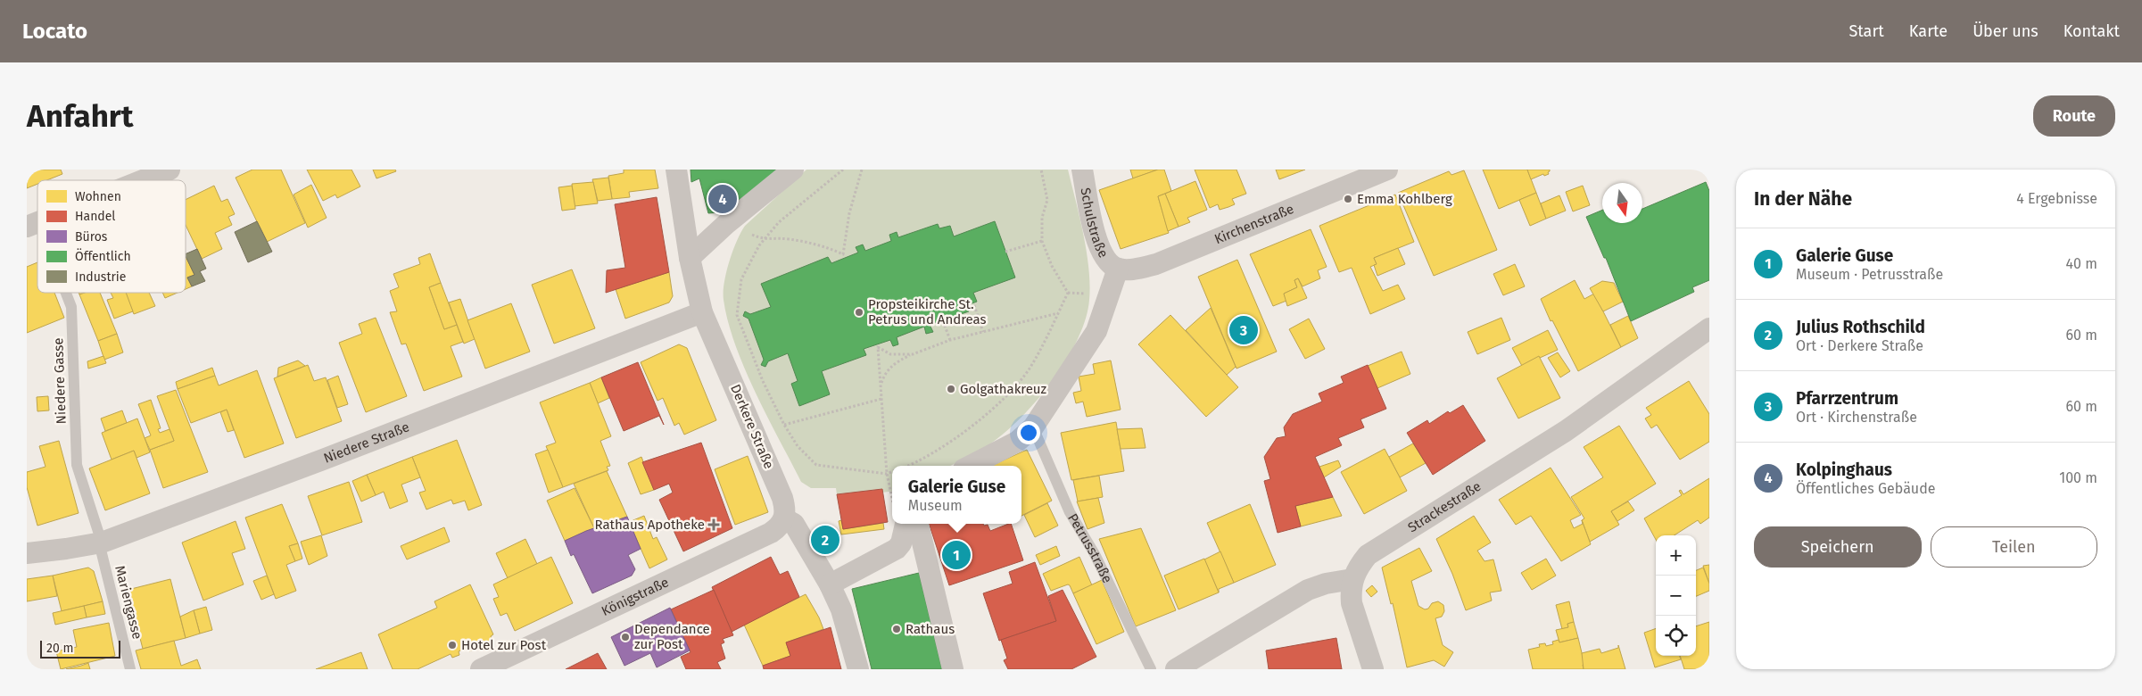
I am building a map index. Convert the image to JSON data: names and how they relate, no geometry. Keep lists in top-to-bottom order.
{
  "streets": {
    "street": [
      "Schulstraße",
      "Kirchenstraße",
      "Derkere Straße",
      "Niedere Straße",
      "Strackestraße",
      "Königstraße"
    ],
    "lane": ["Niedere Gasse", "Petrusstraße", "Mariengasse"]
  },
  "crossings": [
    ["Schulstraße", "Kirchenstraße"],
    ["Niedere Gasse", "Niedere Straße"],
    ["Niedere Gasse", "Mariengasse"],
    ["Derkere Straße", "Niedere Straße"],
    ["Derkere Straße", "Königstraße"],
    ["Niedere Straße", "Mariengasse"]
  ],
  "places": {
    "other": [
      "Emma Kohlberg",
      "Propsteikirche St. Petrus und Andreas",
      "Golgathakreuz",
      "Rathaus",
      "Dependance zur Post",
      "Hotel zur Post"
    ],
    "health": ["Rathaus Apotheke"]
  },
  "legend": [
    "Wohnen",
    "Handel",
    "Büros",
    "Öffentlich",
    "Industrie"
  ],
  "scale_bar": "20 m",
  "north": "bottom",
  "page": {
    "header": "Locato",
    "nav": [
      "Start",
      "Karte",
      "Über uns",
      "Kontakt"
    ],
    "buttons": [
      "Route",
      ["Speichern", "Teilen"]
    ],
    "title": "Anfahrt",
    "heading": ["In der Nähe", "4 Ergebnisse"],
    "pins": [
      "4",
      "3",
      "2",
      "1"
    ],
    "list": [
      {
        "mark": "1",
        "name": "Galerie Guse",
        "note": "Museum · Petrusstraße",
        "value": "40 m"
      },
      {
        "mark": "2",
        "name": "Julius Rothschild",
        "note": "Ort · Derkere Straße",
        "value": "60 m"
      },
      {
        "mark": "3",
        "name": "Pfarrzentrum",
        "note": "Ort · Kirchenstraße",
        "value": "60 m"
      },
      {
        "mark": "4",
        "name": "Kolpinghaus",
        "note": "Öffentliches Gebäude",
        "value": "100 m"
      }
    ],
    "popup": ["Galerie Guse", "Museum"],
    "map_buttons": ["+", "−"],
    "scale": "20 m"
  }
}
